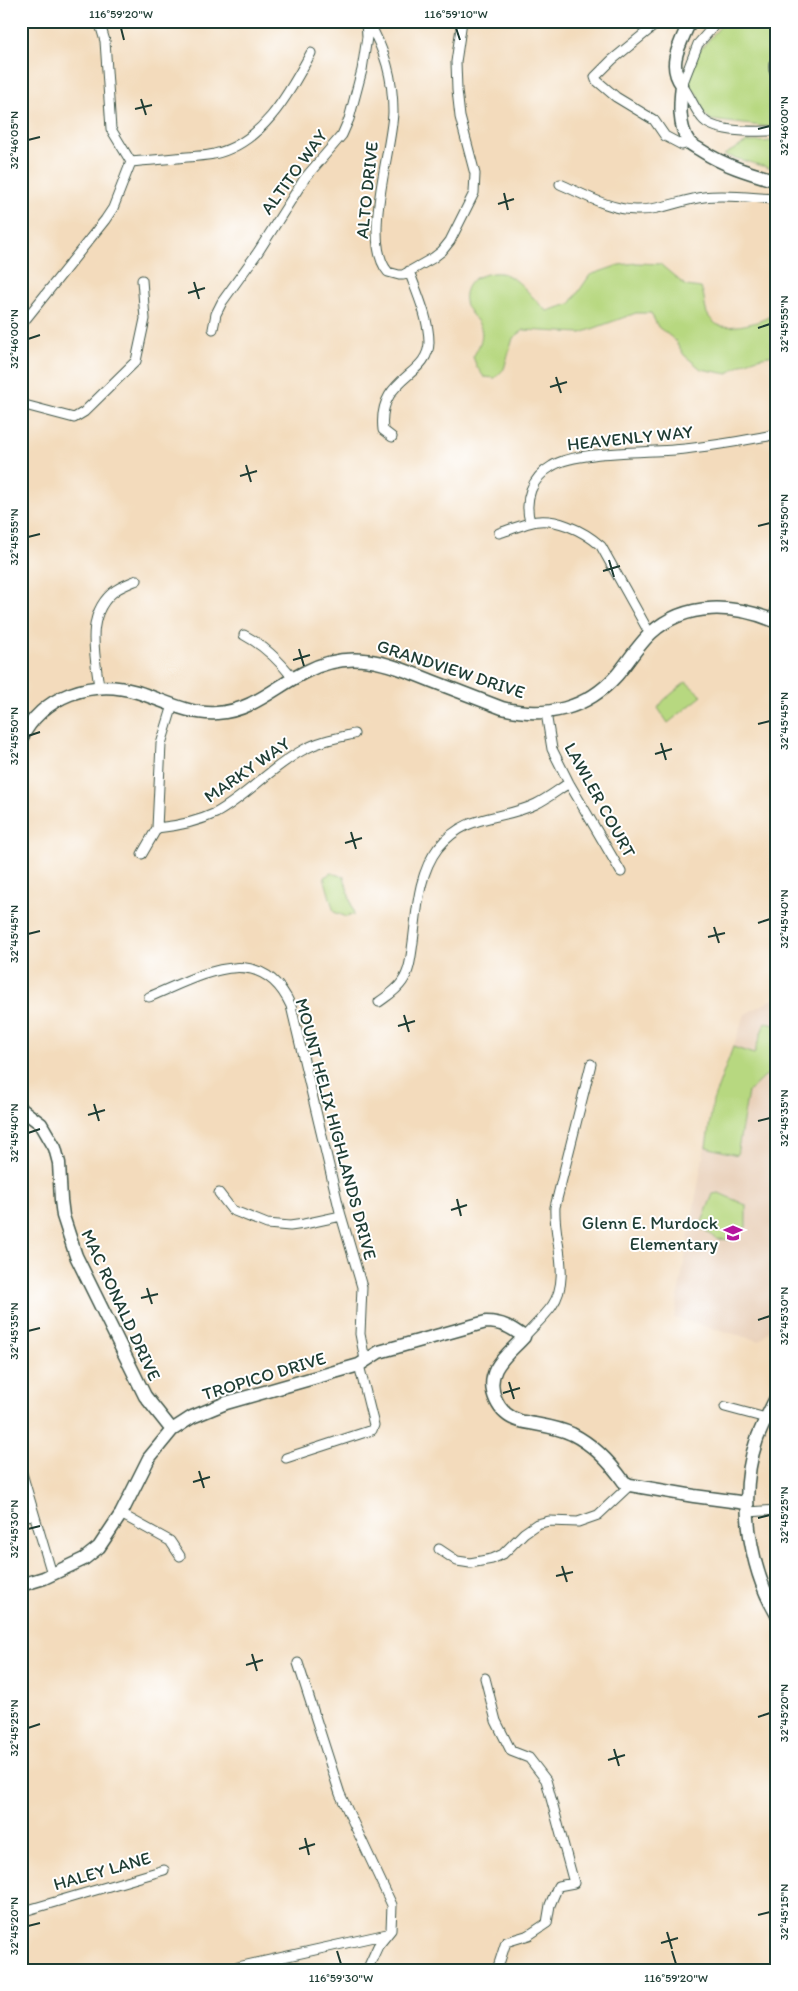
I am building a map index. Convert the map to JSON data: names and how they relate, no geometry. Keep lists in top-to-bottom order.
{
  "streets": {
    "street": [
      "ALTITO WAY",
      "ALTO DRIVE",
      "HEAVENLY WAY",
      "GRANDVIEW DRIVE",
      "MARKY WAY",
      "LAWLER COURT",
      "MOUNT HELIX HIGHLANDS DRIVE",
      "MAC RONALD DRIVE",
      "TROPICO DRIVE",
      "HALEY LANE"
    ]
  },
  "crossings": [
    ["ALTITO WAY", "ALTO DRIVE"],
    ["GRANDVIEW DRIVE", "LAWLER COURT"],
    ["MOUNT HELIX HIGHLANDS DRIVE", "TROPICO DRIVE"],
    ["MAC RONALD DRIVE", "TROPICO DRIVE"]
  ],
  "places": {
    "school or university": ["Glenn E. Murdock Elementary"]
  },
  "coordinates": [
    "116°59'20\"W",
    "116°59'10\"W",
    "32°46'00\"N",
    "32°46'05\"N",
    "32°45'55\"N",
    "32°45'50\"N",
    "32°45'45\"N",
    "32°45'40\"N",
    "32°45'35\"N",
    "32°45'30\"N",
    "32°45'25\"N",
    "32°45'20\"N",
    "32°45'15\"N",
    "116°59'30\"W"
  ]
}
